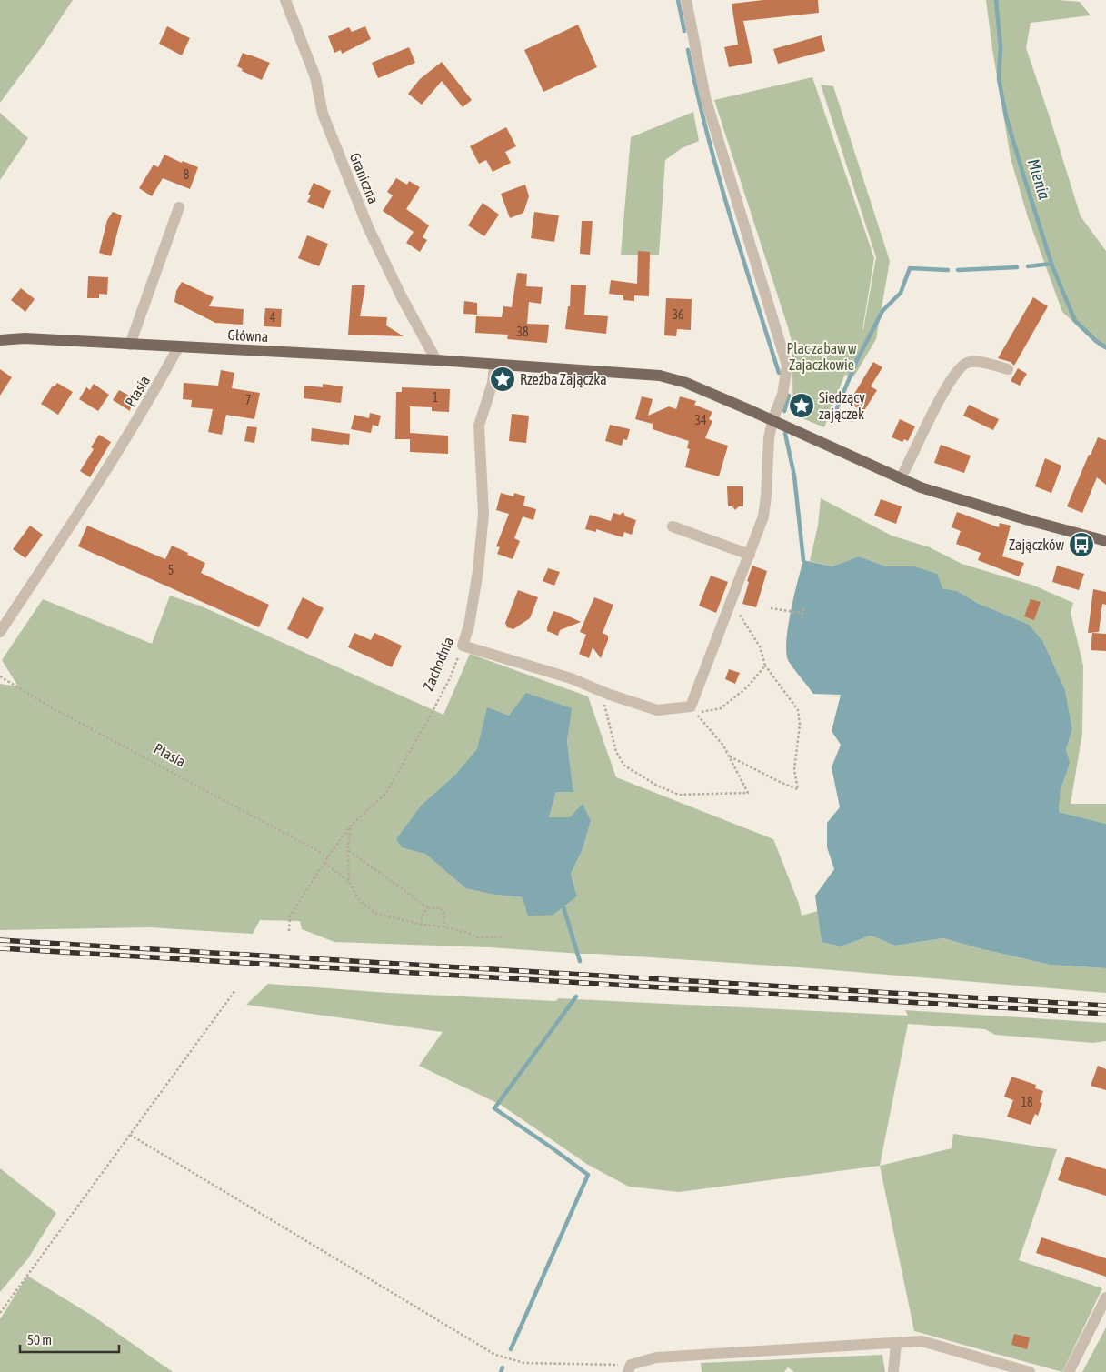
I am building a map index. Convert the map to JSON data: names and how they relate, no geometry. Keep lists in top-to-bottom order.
{
  "streets": {
    "main road": ["Główna"],
    "street": ["Graniczna", "Ptasia", "Zachodnia"]
  },
  "crossings": [
    ["Graniczna", "Główna"],
    ["Główna", "Ptasia"],
    ["Główna", "Zachodnia"],
    ["Ptasia", "Zachodnia"]
  ],
  "water": ["Mienia"],
  "parks": ["Plac zabaw w Zajaczkowie"],
  "places": {
    "place": ["Rzeźba Zajączka", "Siedzący zajączek"],
    "bus stop": ["Zajączków"]
  },
  "house_numbers": [
    "8",
    "36",
    "4",
    "38",
    "1",
    "7",
    "34",
    "5",
    "18"
  ],
  "scale_bar": "50 m"
}
